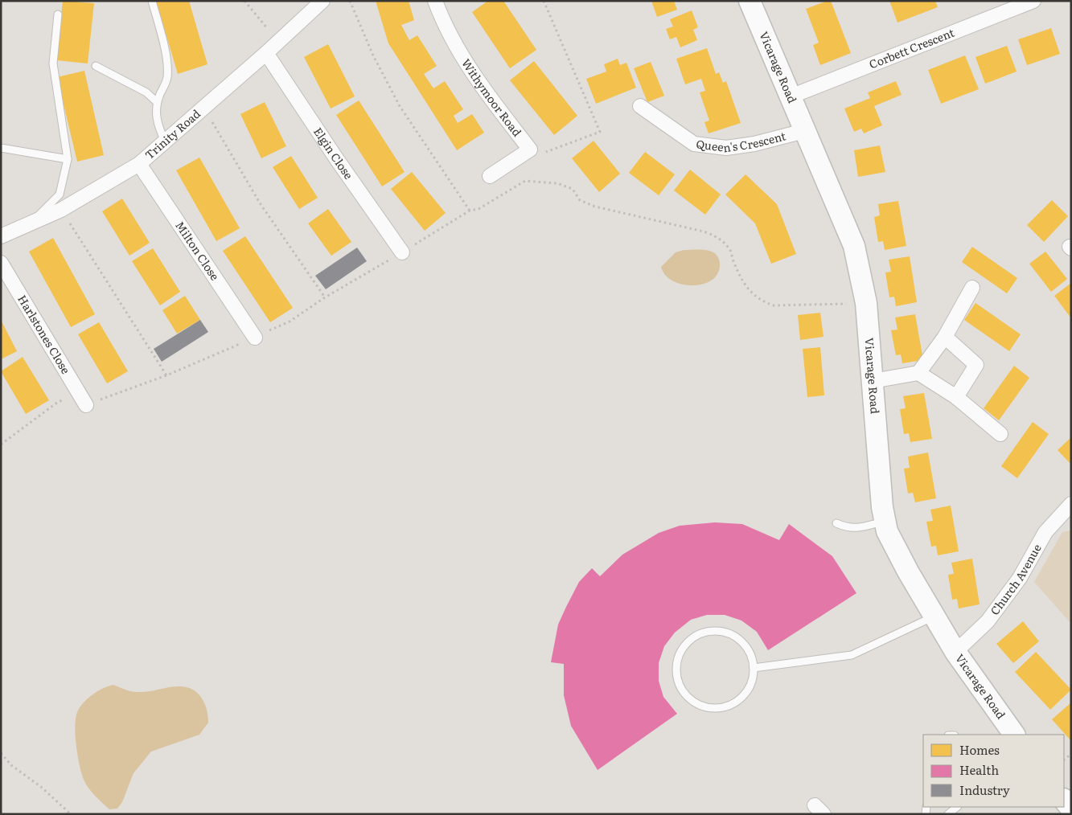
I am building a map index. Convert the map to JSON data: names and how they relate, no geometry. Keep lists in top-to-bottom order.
{
  "streets": {
    "street": [
      "Corbett Crescent",
      "Vicarage Road",
      "Withymoor Road",
      "Trinity Road",
      "Queen's Crescent",
      "Elgin Close",
      "Milton Close",
      "Harlstones Close",
      "Church Avenue"
    ]
  },
  "crossings": [
    ["Corbett Crescent", "Vicarage Road"],
    ["Vicarage Road", "Queen's Crescent"],
    ["Vicarage Road", "Church Avenue"],
    ["Trinity Road", "Elgin Close"],
    ["Trinity Road", "Milton Close"]
  ],
  "legend": ["Homes", "Health", "Industry"]
}
